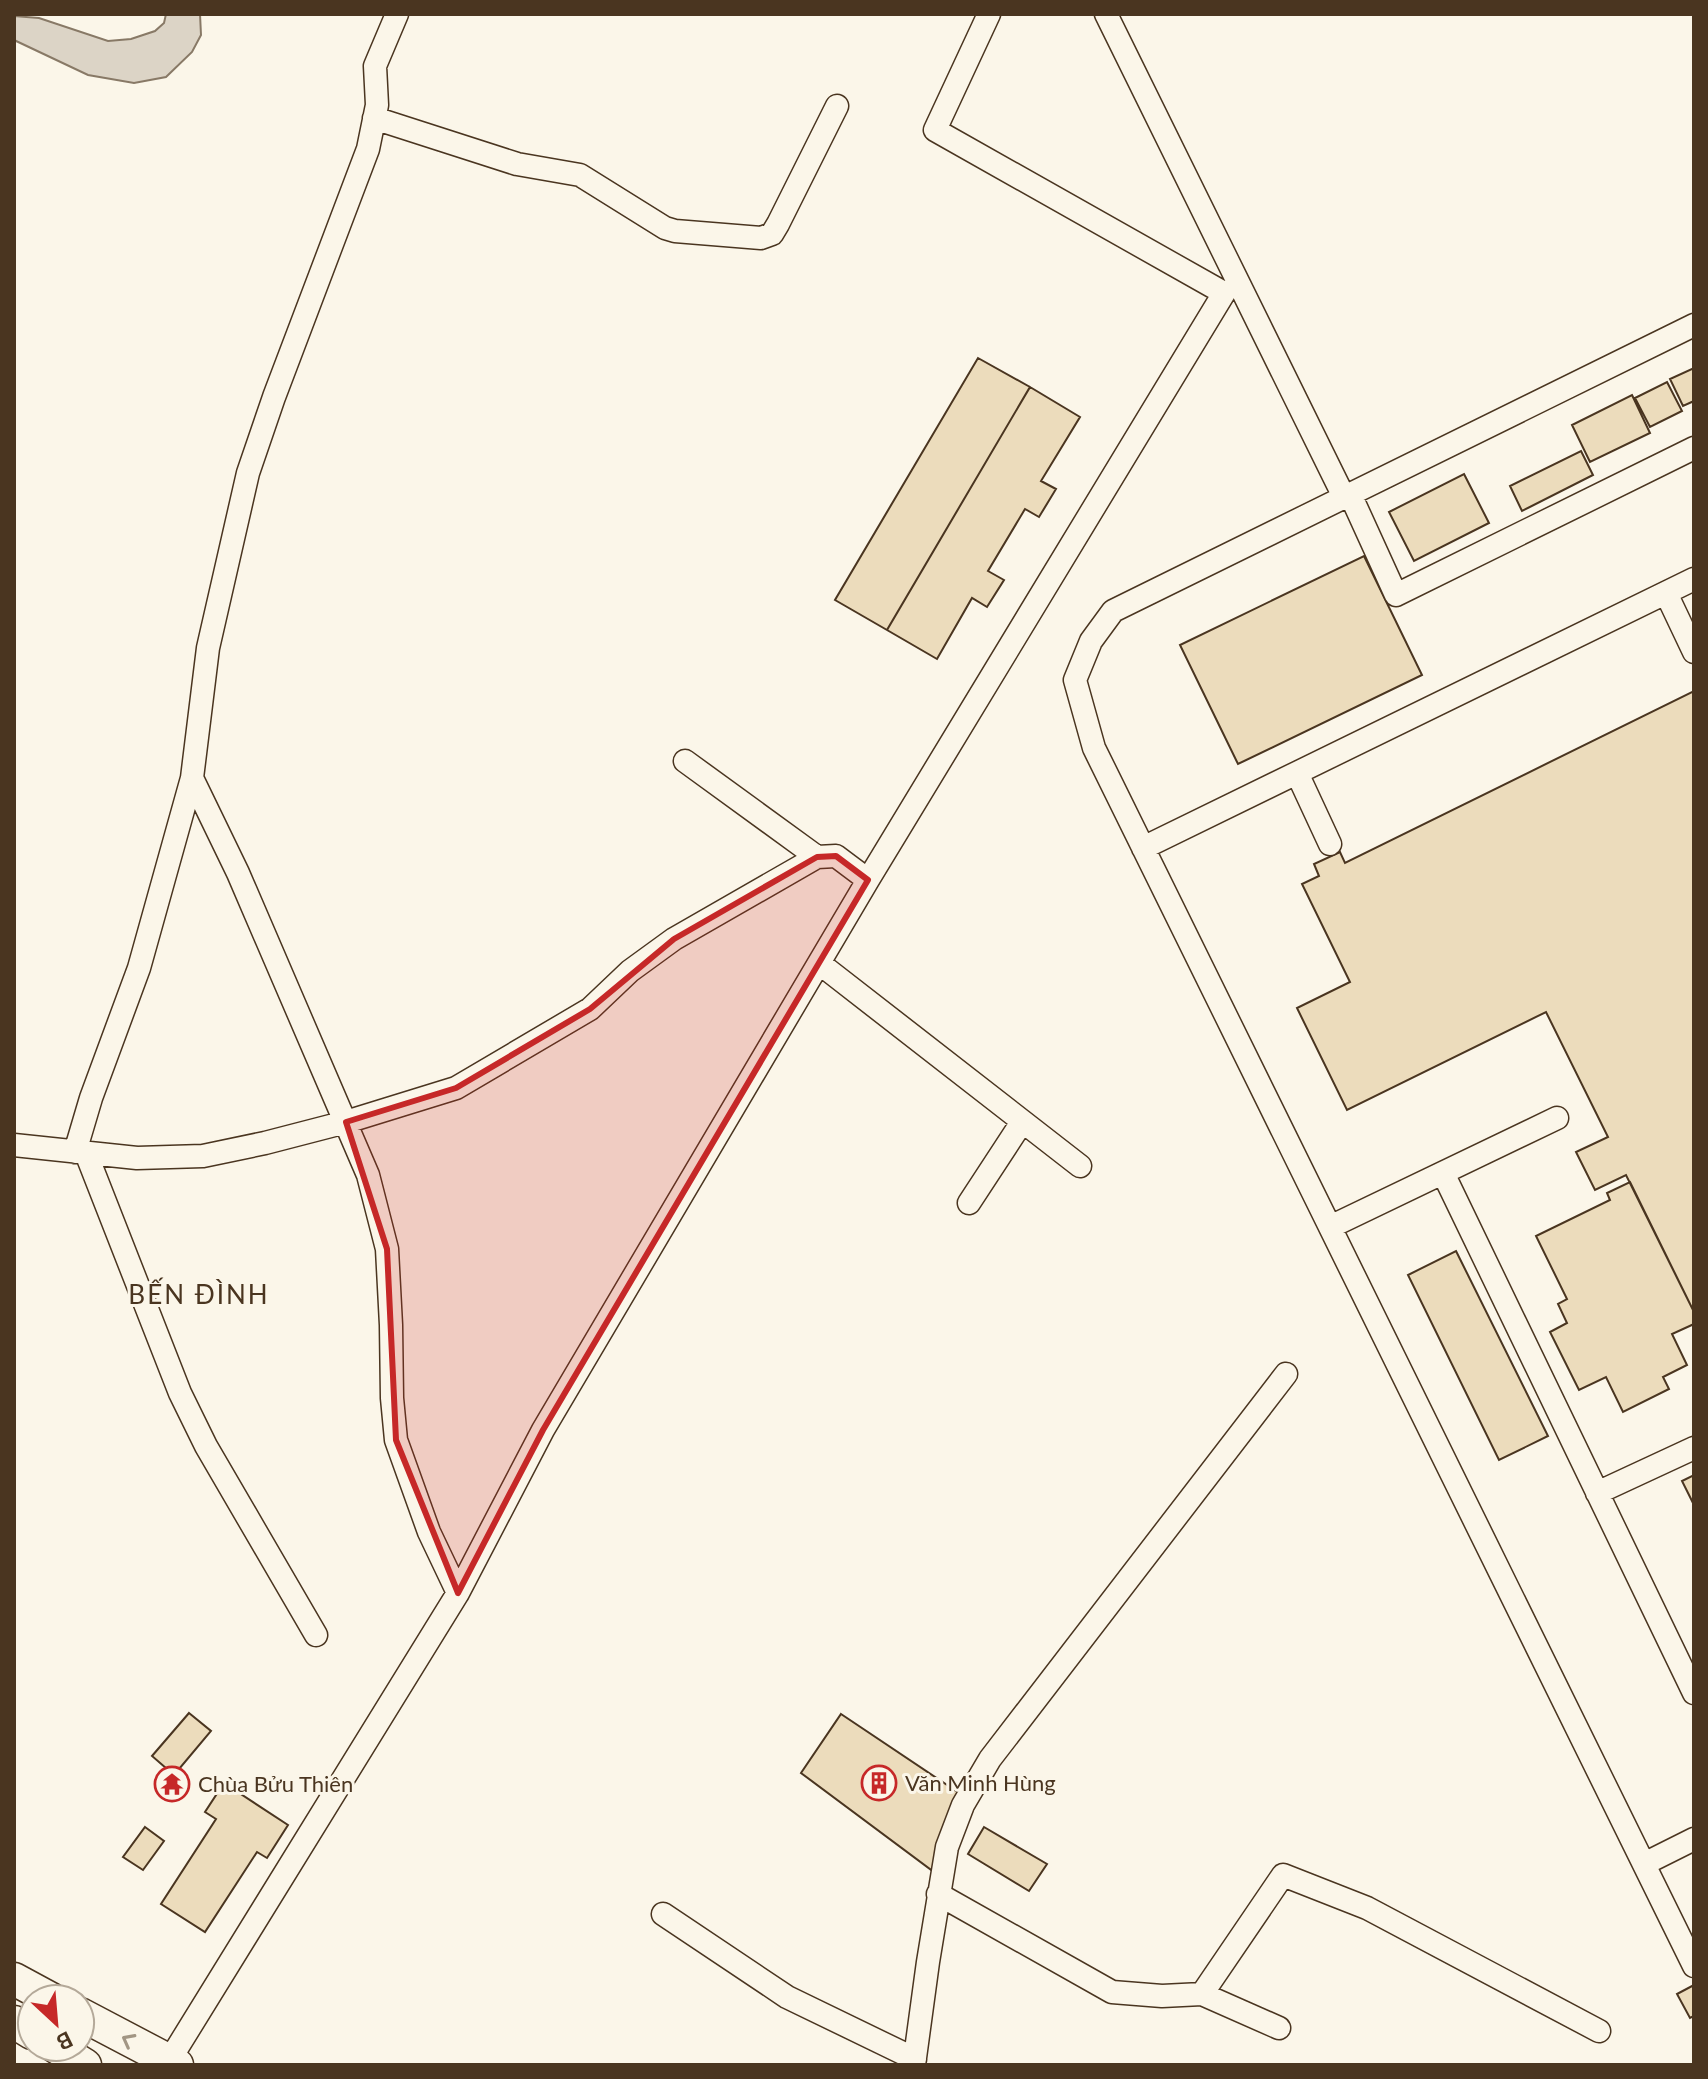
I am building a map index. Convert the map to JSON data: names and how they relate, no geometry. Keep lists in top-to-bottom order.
{
  "districts": ["BẾN ĐÌNH"],
  "places": {
    "building": ["Văn Minh Hùng"],
    "temple": ["Chùa Bửu Thiên"]
  },
  "north": "bottom right"
}
